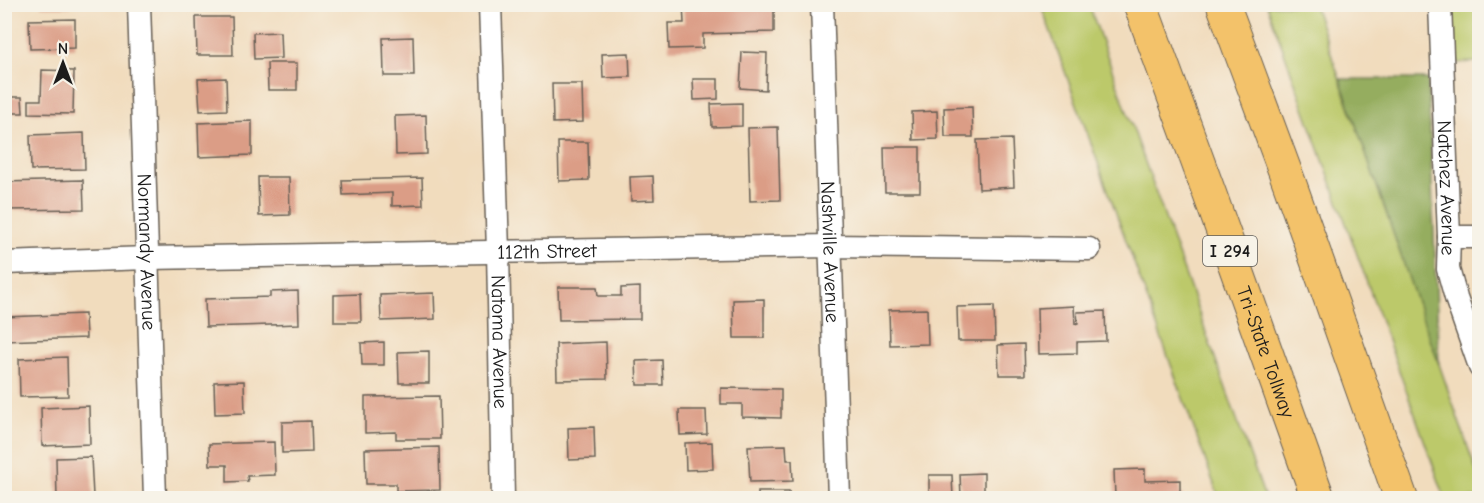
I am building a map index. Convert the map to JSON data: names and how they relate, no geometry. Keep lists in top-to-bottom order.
{
  "streets": {
    "highway": ["I 294", "Tri-State Tollway"],
    "street": [
      "Natchez Avenue",
      "Normandy Avenue",
      "112th Street",
      "Nashville Avenue",
      "Natoma Avenue"
    ]
  },
  "crossings": [
    ["Normandy Avenue", "112th Street"],
    ["112th Street", "Nashville Avenue"],
    ["112th Street", "Natoma Avenue"]
  ],
  "north": "top"
}
